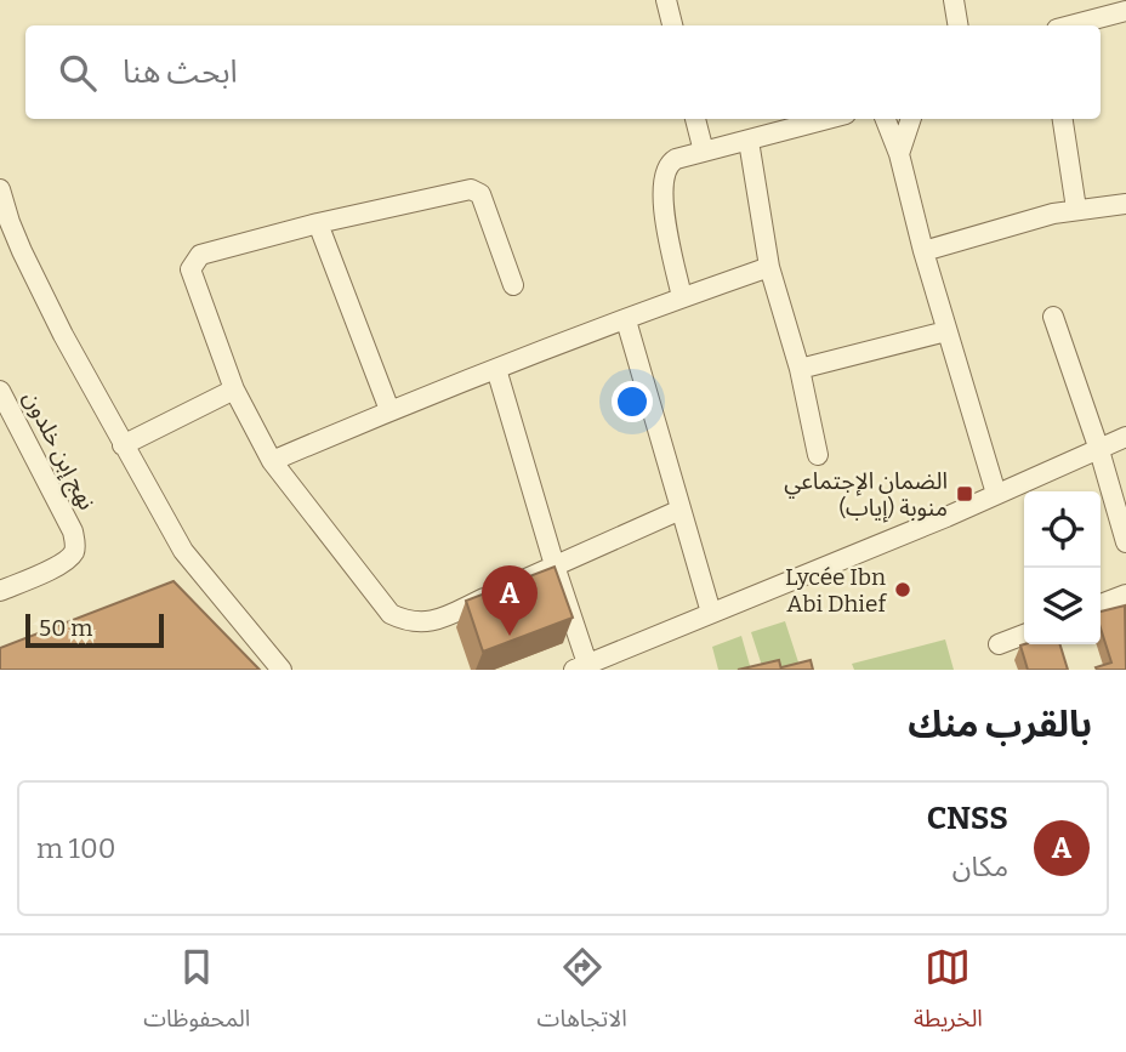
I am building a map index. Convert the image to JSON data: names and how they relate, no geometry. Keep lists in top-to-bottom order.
{
  "streets": {
    "street": ["نهج إبن خلدون"]
  },
  "places": {
    "transit": ["الضمان الإجتماعي منوبة (إياب)"],
    "other": ["Lycée Ibn Abi Dhief"]
  },
  "scale_bar": "50 m",
  "page": {
    "search": "ابحث هنا",
    "pins": "A",
    "scale": "50 m",
    "heading": "بالقرب منك",
    "list": [
      {
        "mark": "A",
        "name": "CNSS",
        "note": "مكان",
        "value": "100 m"
      }
    ],
    "nav": ["الخريطة", "الاتجاهات", "المحفوظات"]
  }
}
